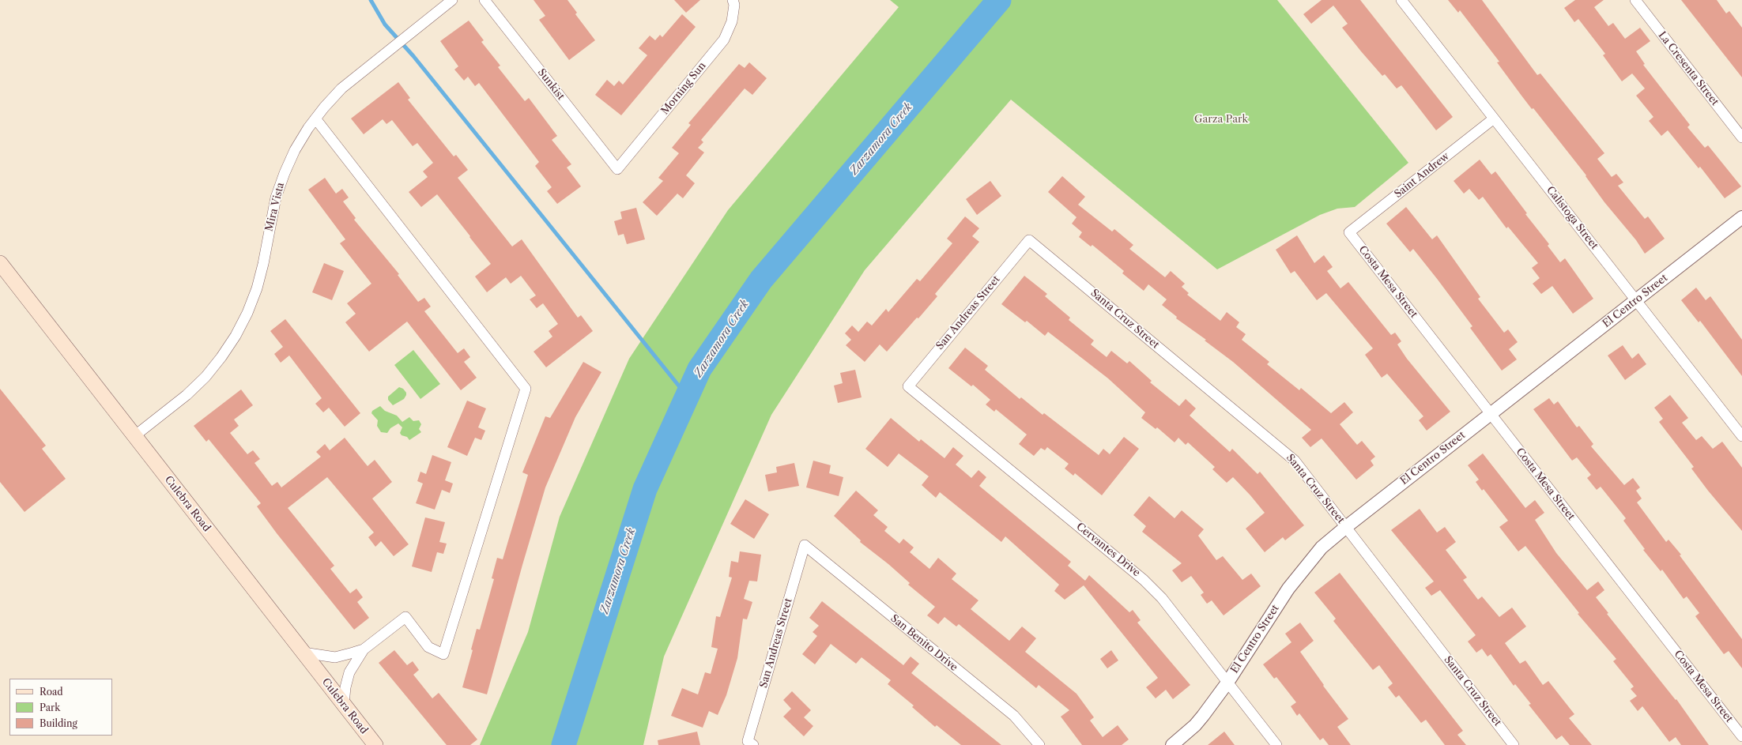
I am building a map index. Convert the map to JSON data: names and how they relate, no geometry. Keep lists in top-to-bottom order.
{
  "streets": {
    "main road": ["Culebra Road"],
    "street": [
      "La Cresenta Street",
      "Sunkist",
      "Morning Sun",
      "Saint Andrew",
      "Mira Vista",
      "Calistoga Street",
      "Costa Mesa Street",
      "El Centro Street",
      "San Andreas Street",
      "Santa Cruz Street",
      "Cervantes Drive",
      "San Benito Drive"
    ]
  },
  "crossings": [
    ["Sunkist", "Morning Sun"],
    ["Saint Andrew", "Calistoga Street"],
    ["Saint Andrew", "Costa Mesa Street"],
    ["Mira Vista", "Culebra Road"],
    ["Calistoga Street", "El Centro Street"],
    ["Costa Mesa Street", "El Centro Street"],
    ["El Centro Street", "Santa Cruz Street"],
    ["El Centro Street", "Cervantes Drive"],
    ["San Andreas Street", "Santa Cruz Street"],
    ["San Andreas Street", "Cervantes Drive"],
    ["San Andreas Street", "San Benito Drive"]
  ],
  "water": ["Zarzamora Creek"],
  "parks": ["Garza Park"],
  "legend": ["Road", "Park", "Building"]
}
